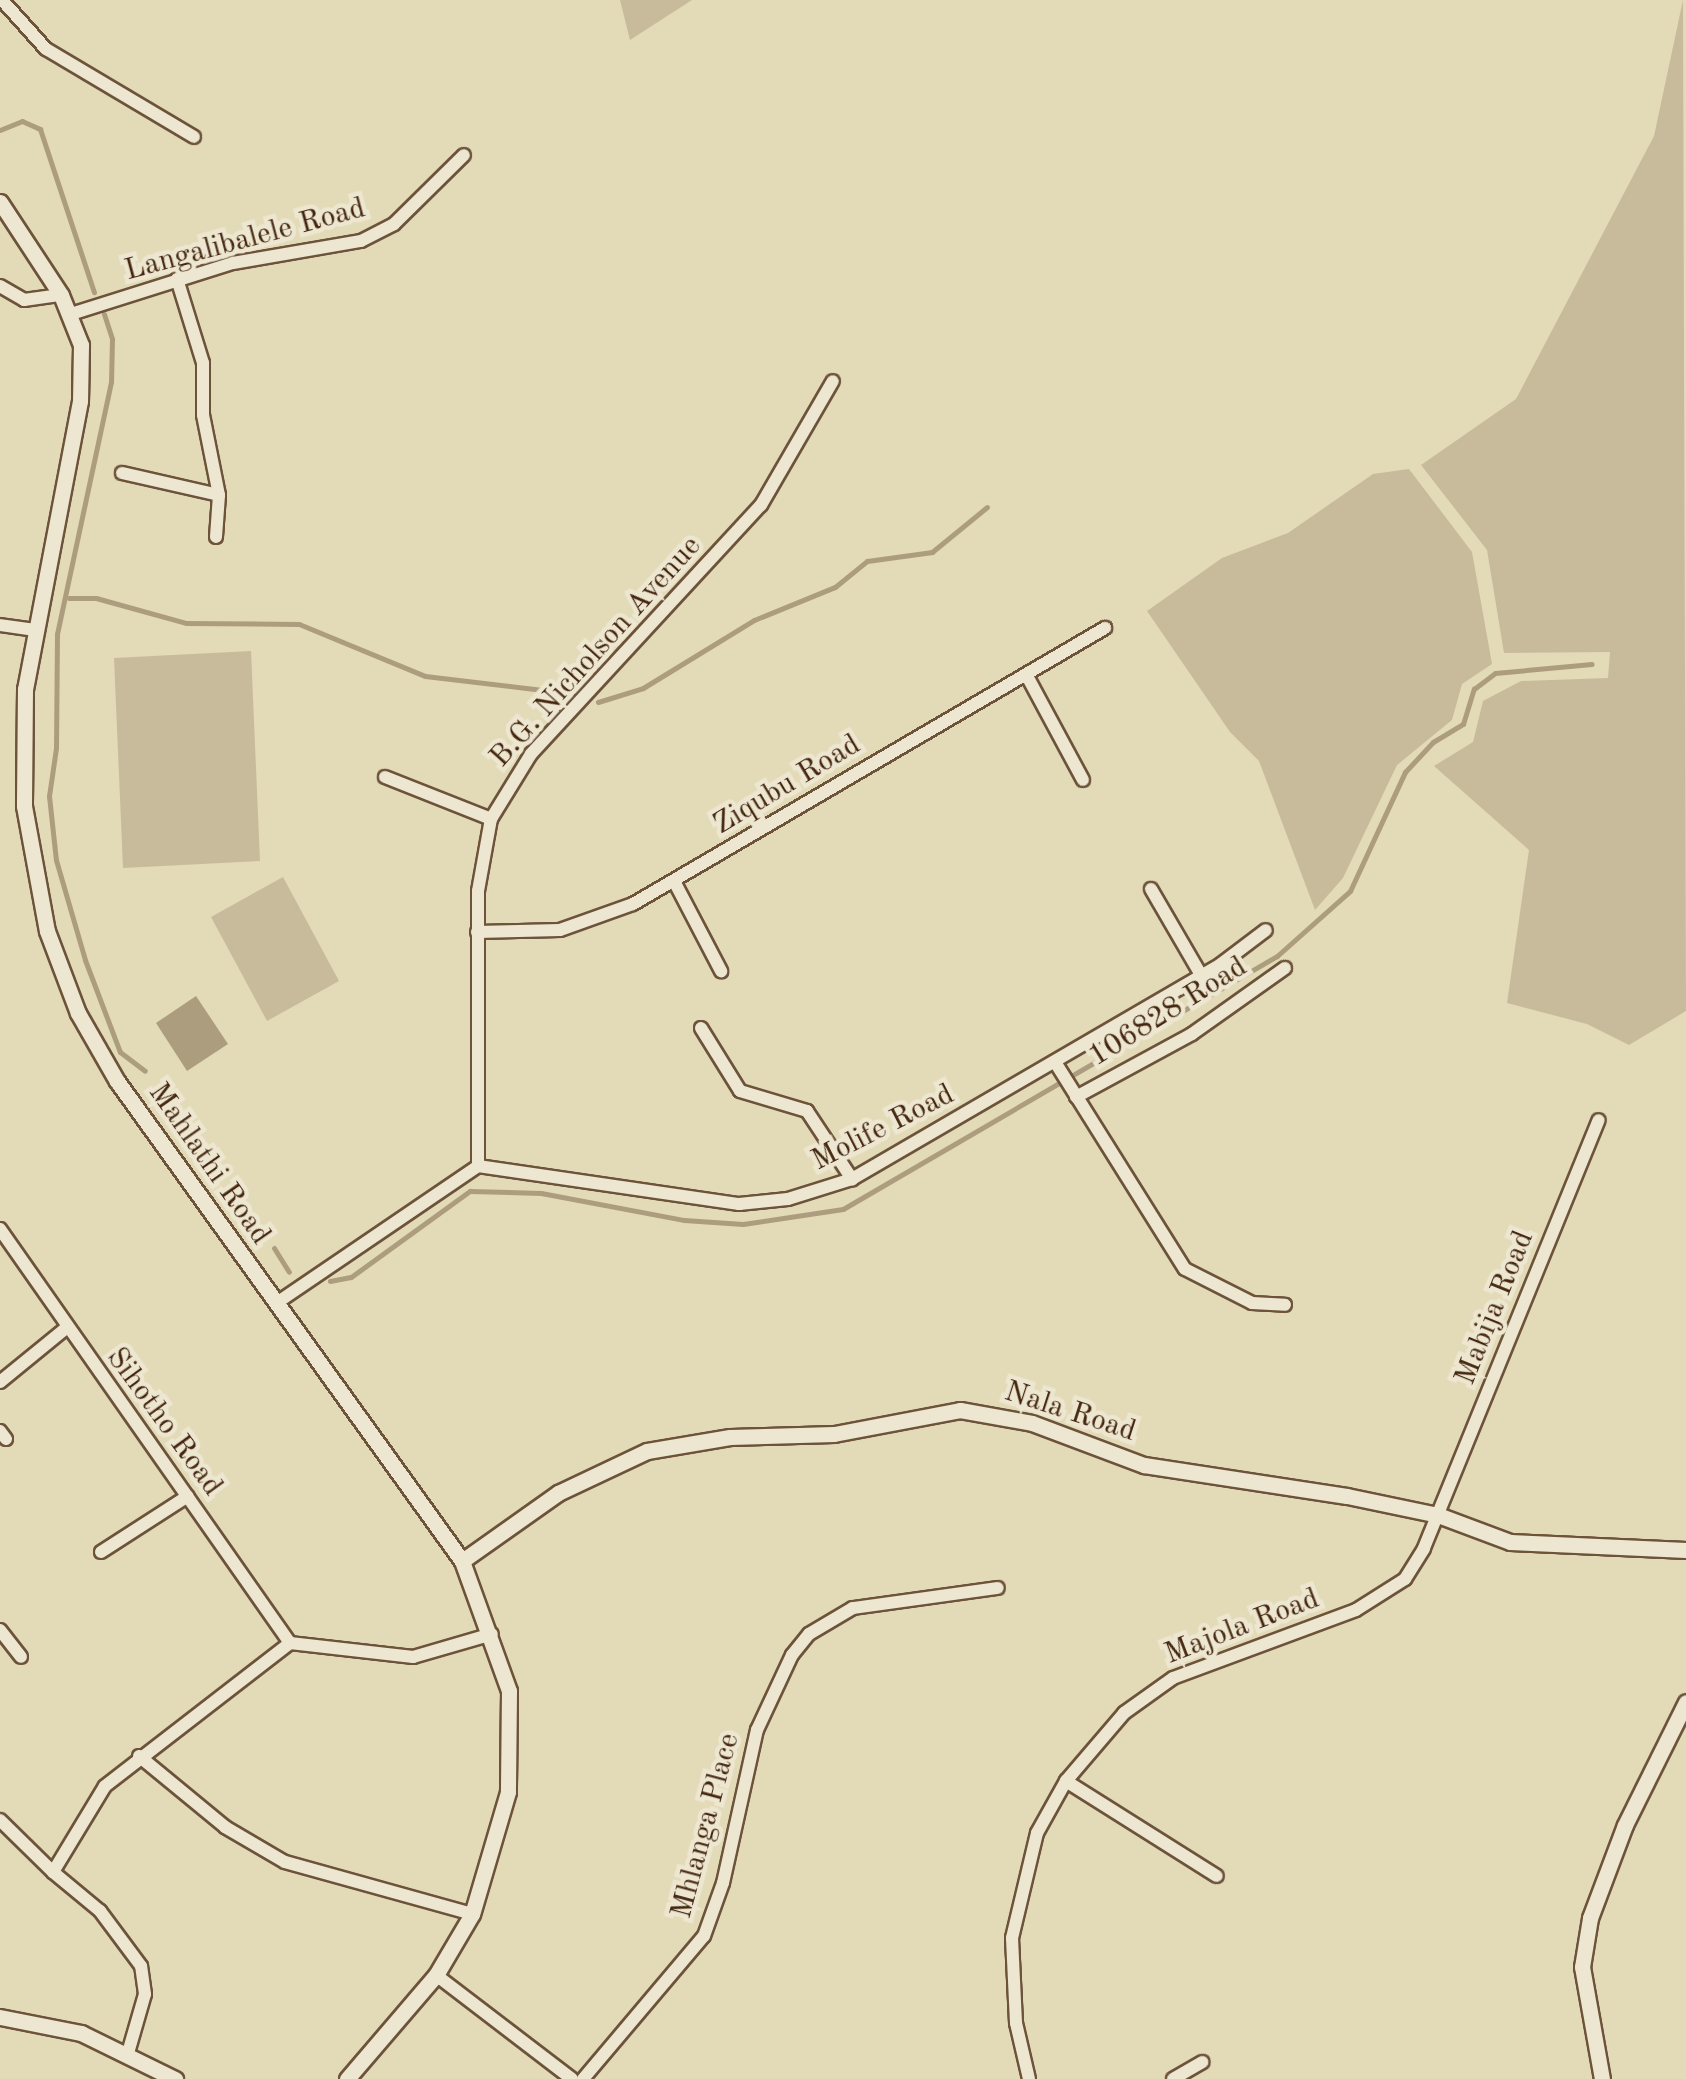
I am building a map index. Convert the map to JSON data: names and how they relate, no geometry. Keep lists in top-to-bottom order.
{
  "streets": {
    "street": [
      "Langalibalele Road",
      "B.G. Nicholson Avenue",
      "Ziqubu Road",
      "106828 Road",
      "Molife Road",
      "Mahlathi Road",
      "Mabija Road",
      "Nala Road",
      "Sihotho Road",
      "Majola Road",
      "Mhlanga Place"
    ]
  },
  "crossings": [
    ["Langalibalele Road", "Mahlathi Road"],
    ["B.G. Nicholson Avenue", "Ziqubu Road"],
    ["B.G. Nicholson Avenue", "Molife Road"],
    ["Mahlathi Road", "Nala Road"],
    ["Mabija Road", "Nala Road"],
    ["Mabija Road", "Majola Road"],
    ["Nala Road", "Majola Road"]
  ]
}
